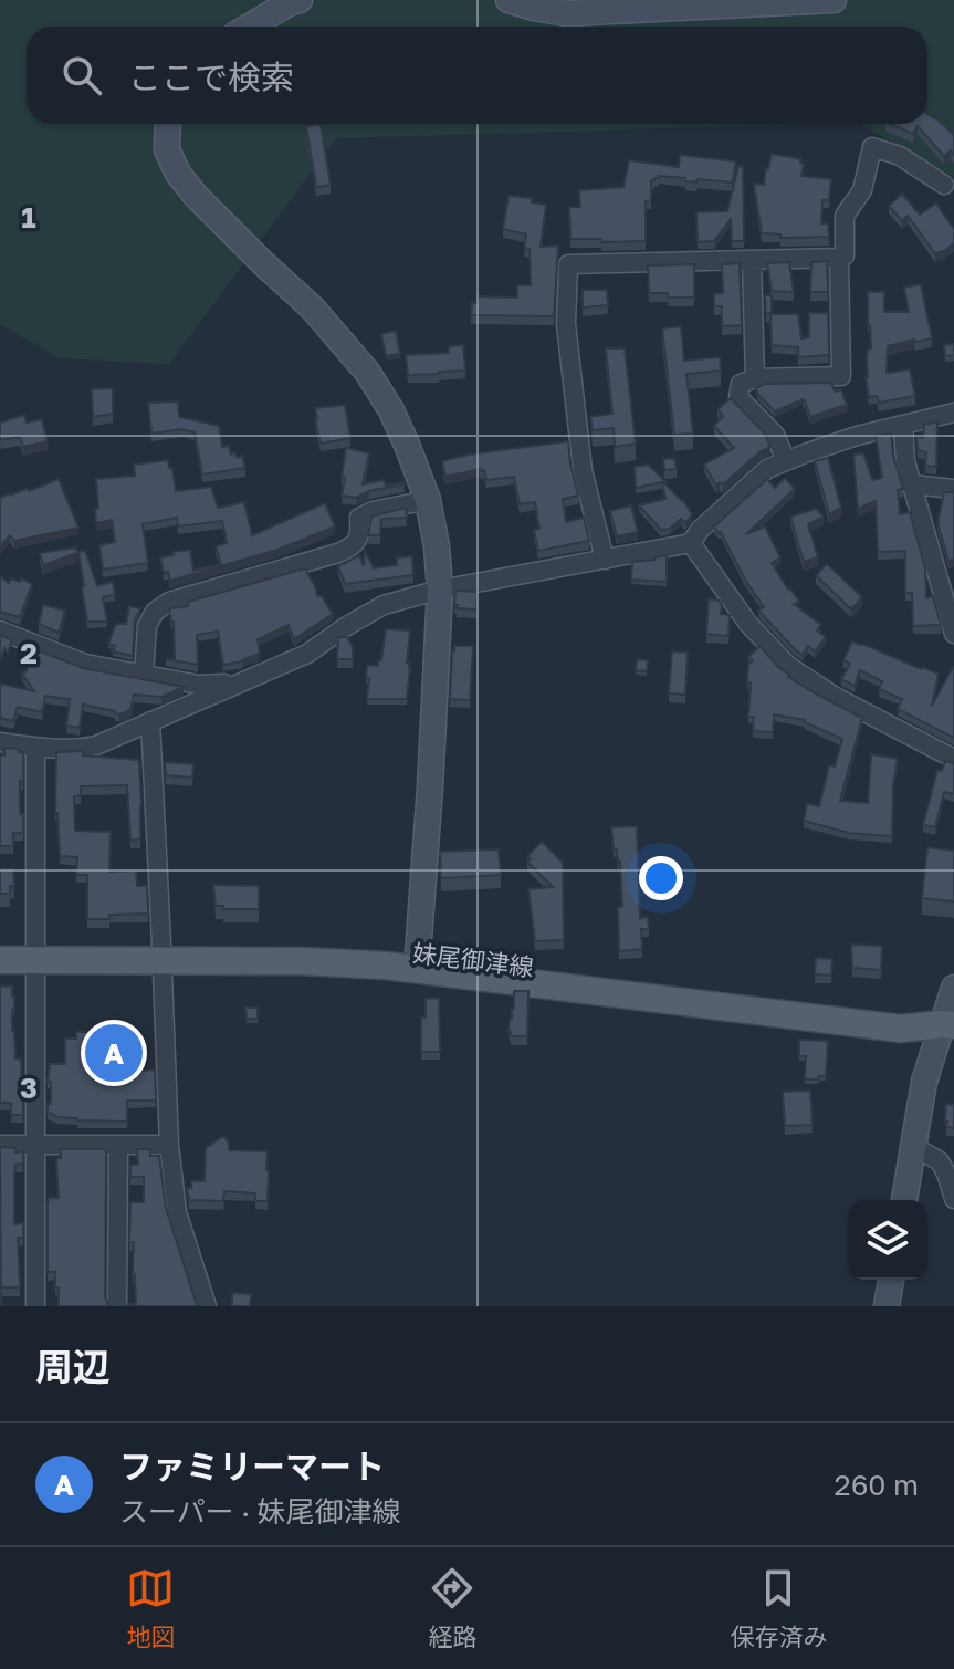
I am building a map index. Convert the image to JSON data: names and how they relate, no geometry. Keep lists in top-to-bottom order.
{
  "streets": {
    "main road": ["妹尾御津線"]
  },
  "page": {
    "search": "ここで検索",
    "pins": "A",
    "heading": "周辺",
    "list": [
      {
        "mark": "A",
        "name": "ファミリーマート",
        "note": "スーパー · 妹尾御津線",
        "value": "260 m"
      }
    ],
    "nav": ["地図", "経路", "保存済み"]
  },
  "grid": {
    "rows": ["1", "2", "3"]
  }
}
